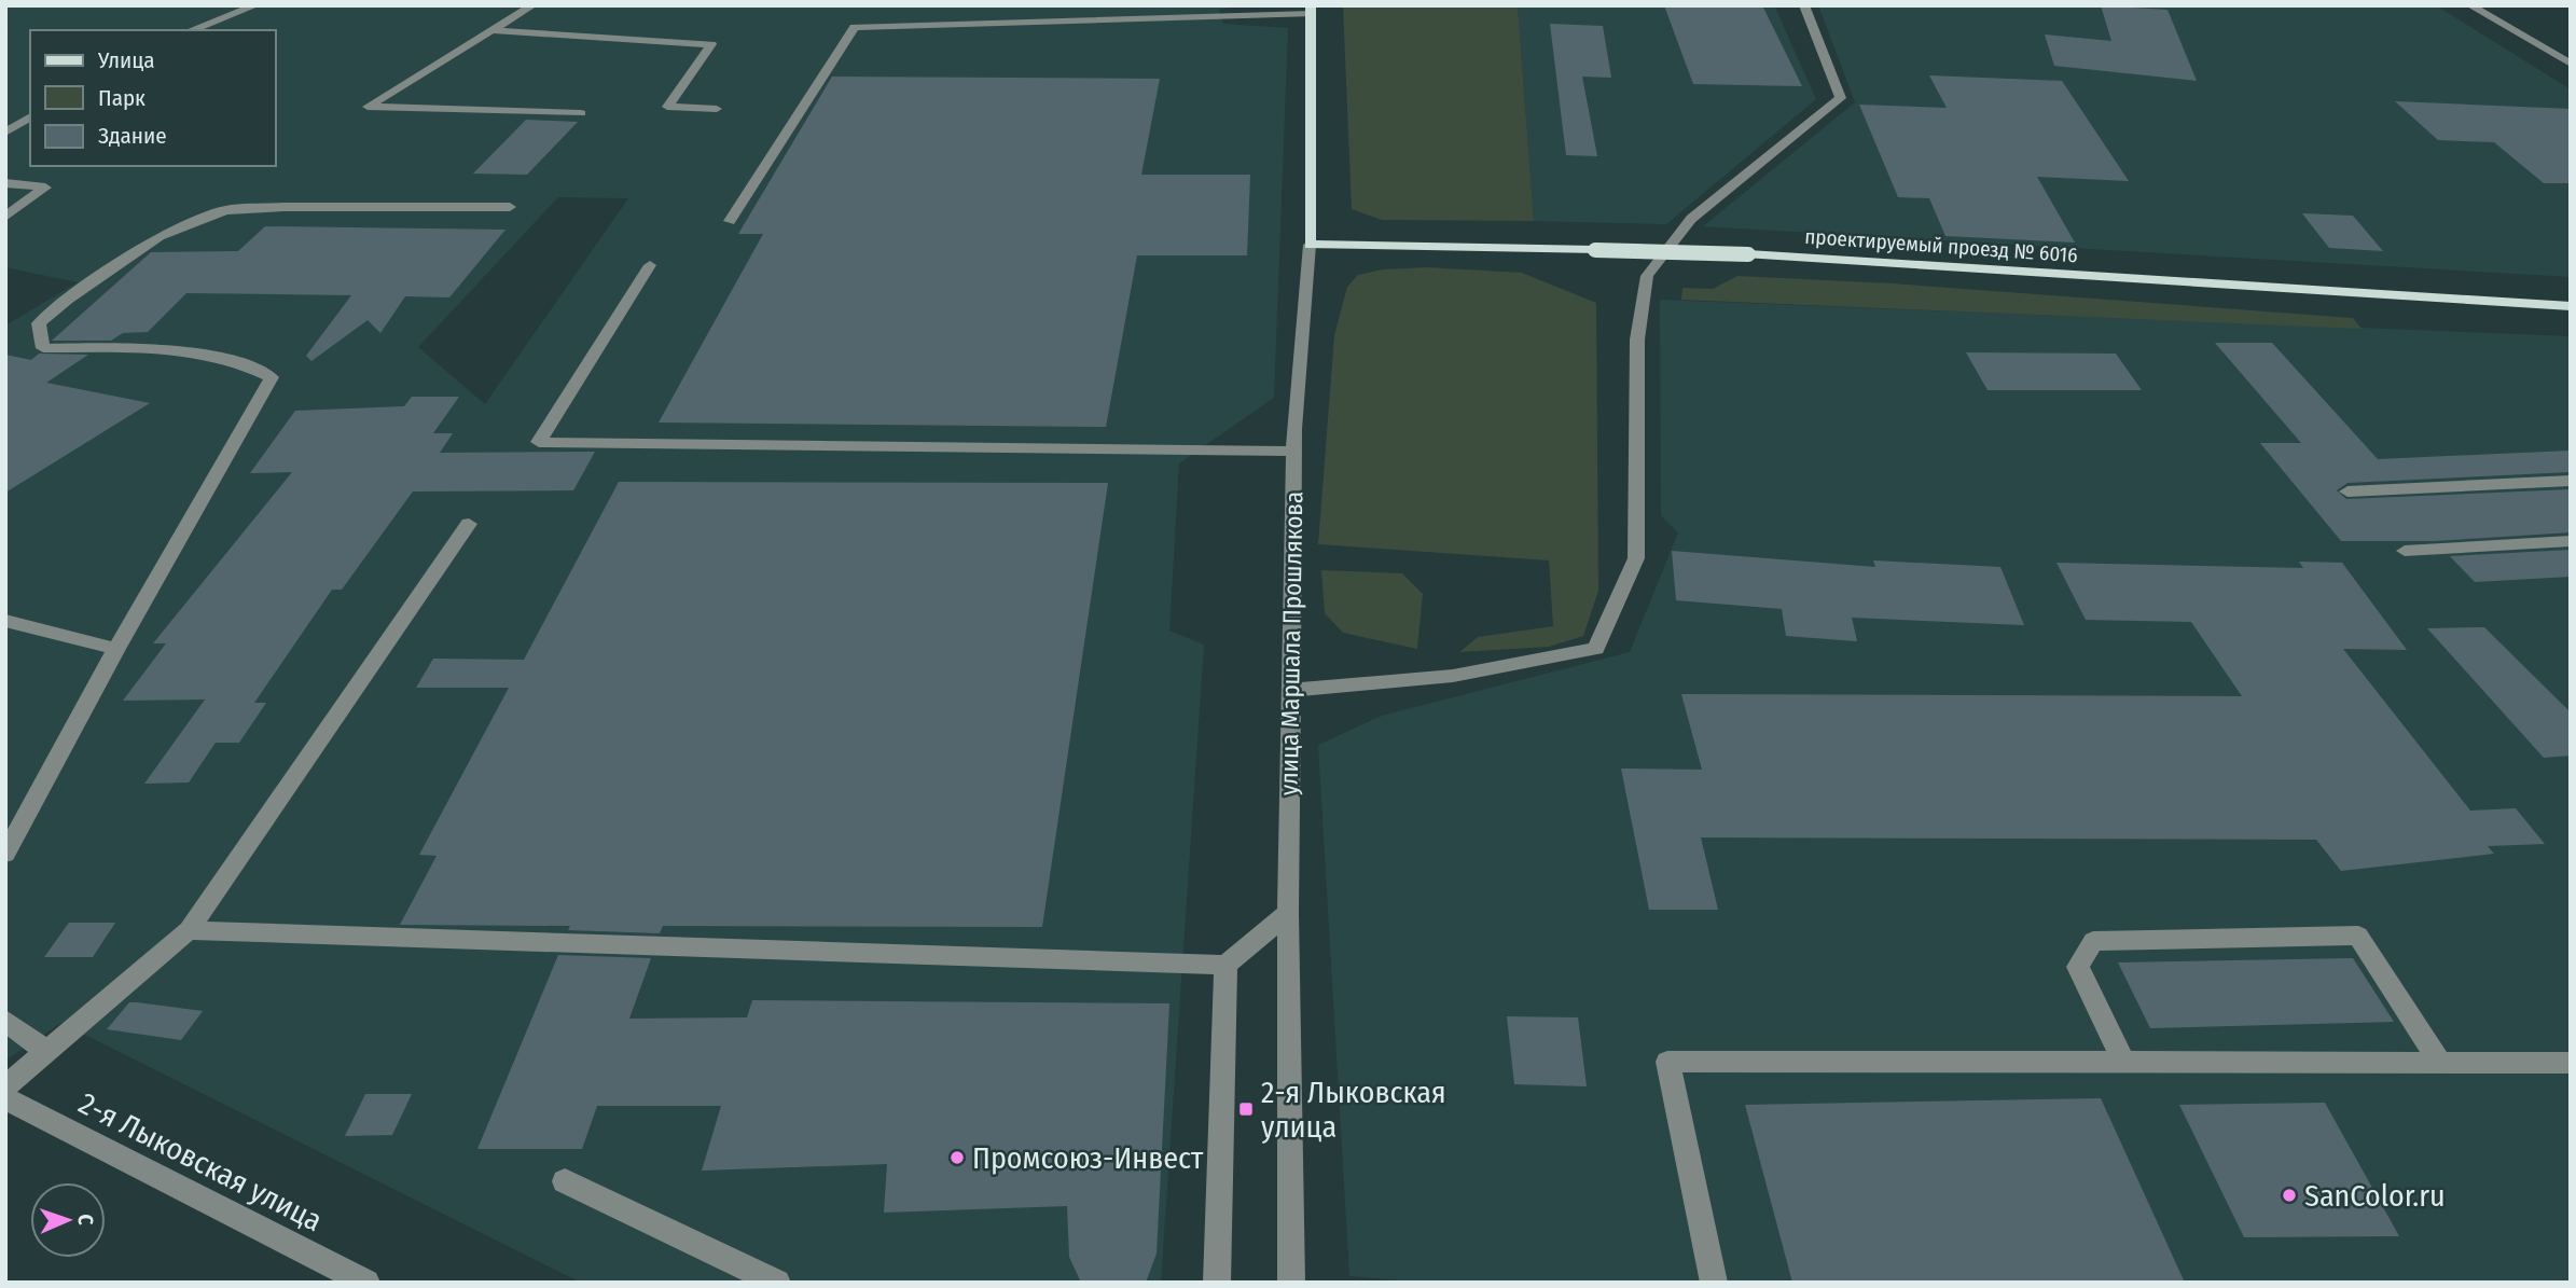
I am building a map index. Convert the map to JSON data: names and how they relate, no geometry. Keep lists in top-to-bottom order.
{
  "streets": {
    "main road": ["проектируемый проезд № 6016", "улица Маршала Прошлякова"],
    "street": ["2-я Лыковская улица"]
  },
  "crossings": [
    ["проектируемый проезд № 6016", "улица Маршала Прошлякова"]
  ],
  "places": {
    "transit": ["2-я Лыковская улица"],
    "other": ["Промсоюз-Инвест", "SanColor.ru"]
  },
  "legend": ["Улица", "Парк", "Здание"],
  "north": "right"
}
